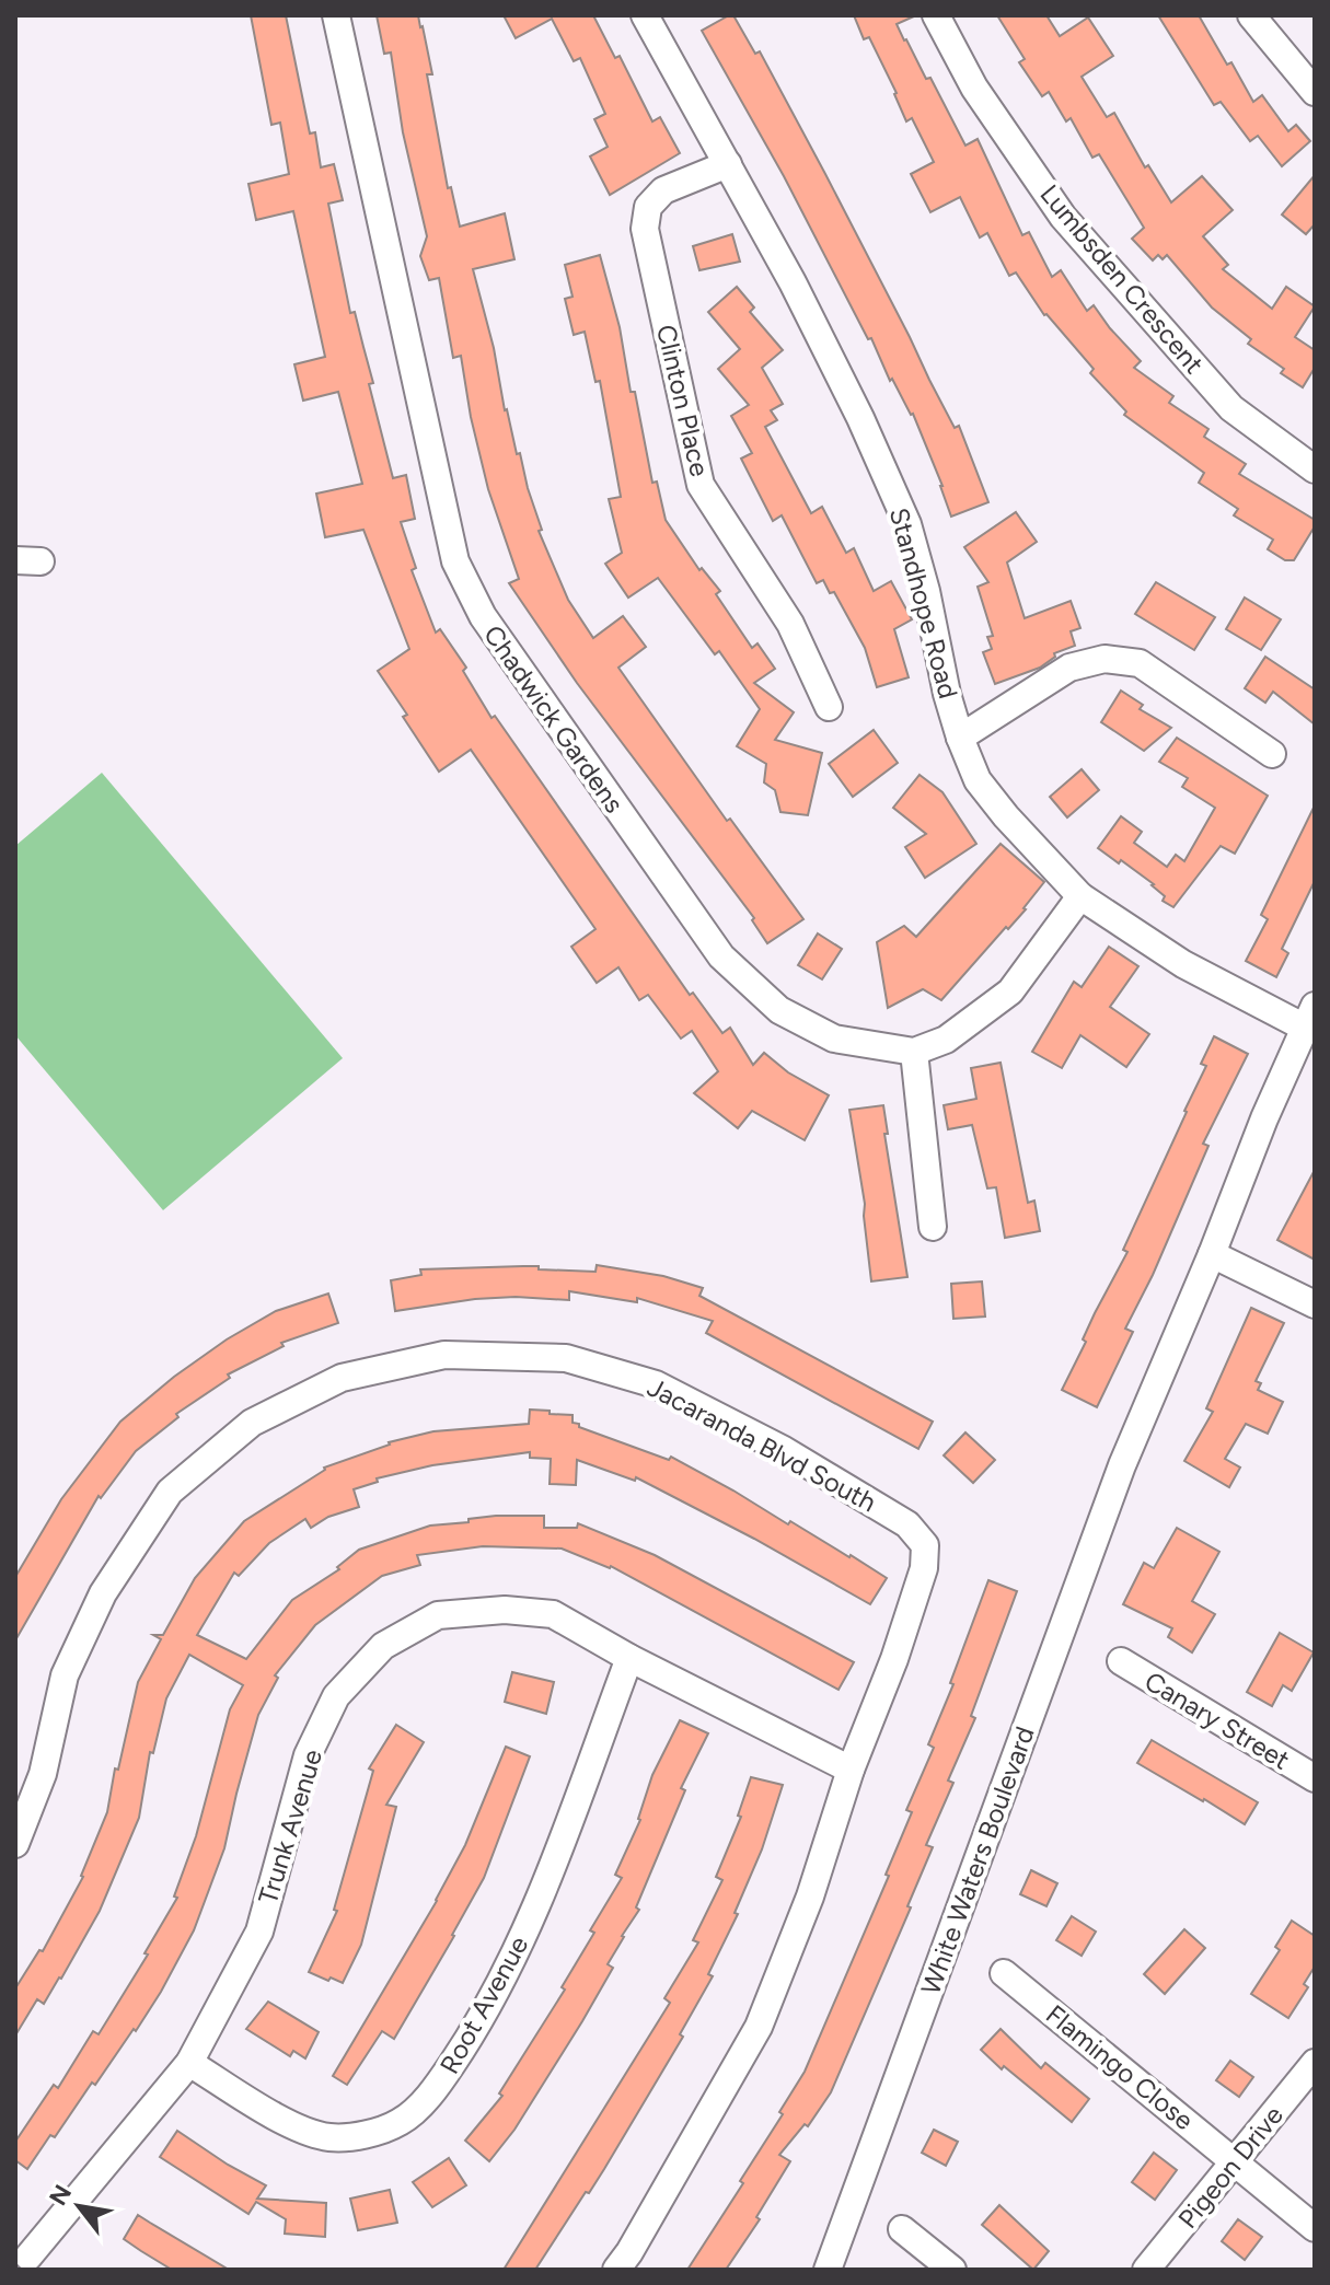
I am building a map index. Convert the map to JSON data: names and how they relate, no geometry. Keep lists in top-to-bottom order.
{
  "streets": {
    "street": [
      "Lumbsden Crescent",
      "Clinton Place",
      "Standhope Road",
      "Chadwick Gardens",
      "Jacaranda Blvd South",
      "Canary Street",
      "Trunk Avenue",
      "White Waters Boulevard",
      "Root Avenue",
      "Flamingo Close",
      "Pigeon Drive"
    ]
  },
  "crossings": [
    ["Clinton Place", "Standhope Road"],
    ["Standhope Road", "White Waters Boulevard"],
    ["Jacaranda Blvd South", "Trunk Avenue"],
    ["Trunk Avenue", "Root Avenue"],
    ["Flamingo Close", "Pigeon Drive"]
  ],
  "north": "top left"
}
